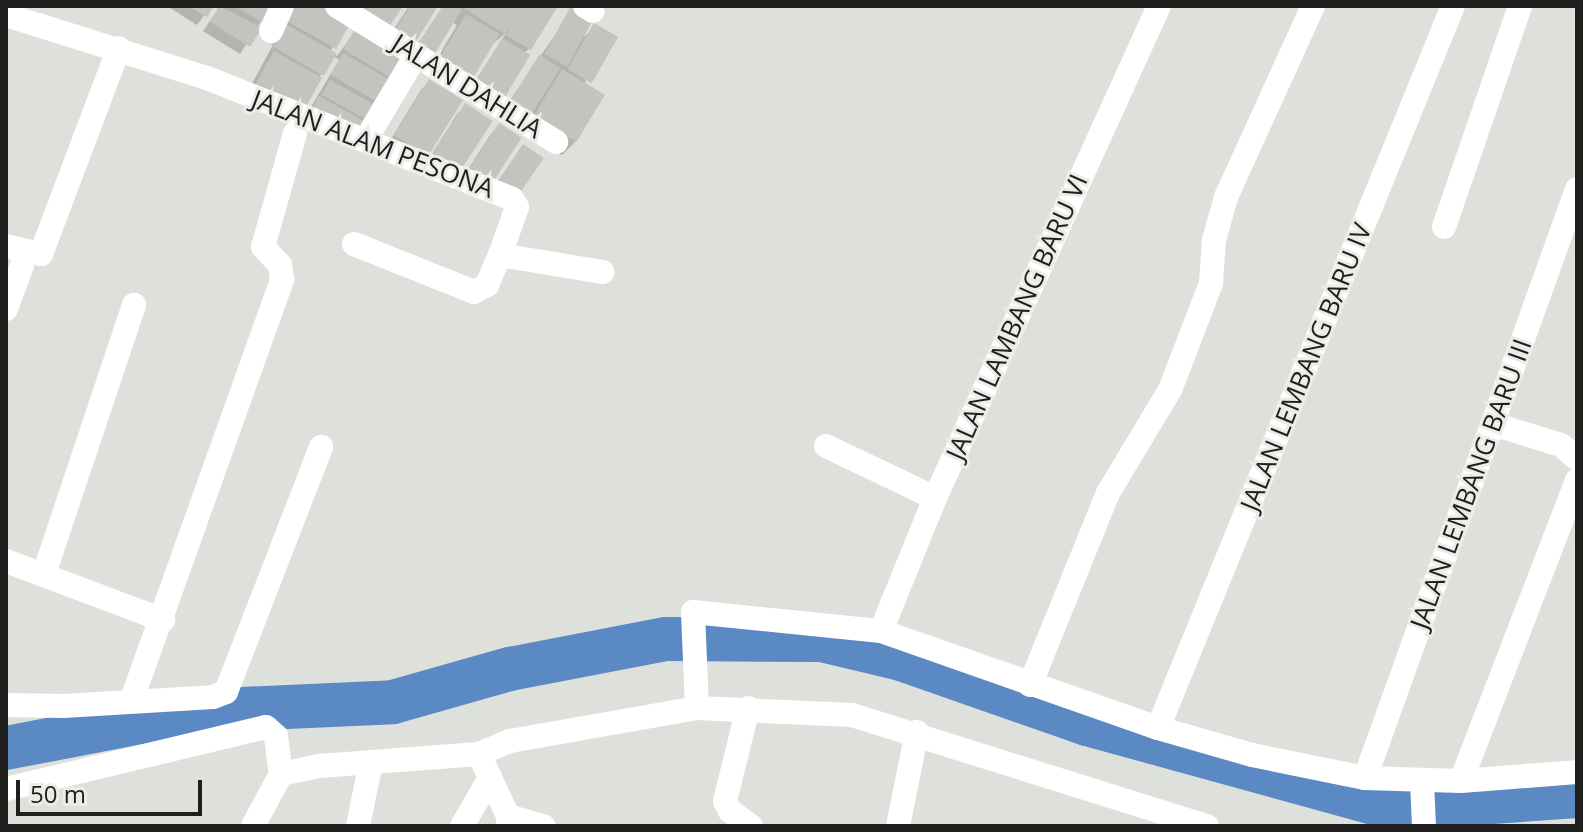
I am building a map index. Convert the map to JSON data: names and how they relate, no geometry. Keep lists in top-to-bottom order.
{
  "streets": {
    "street": [
      "JALAN DAHLIA",
      "JALAN ALAM PESONA",
      "JALAN LAMBANG BARU VI",
      "JALAN LEMBANG BARU IV",
      "JALAN LEMBANG BARU III"
    ]
  },
  "scale_bar": "50 m"
}
